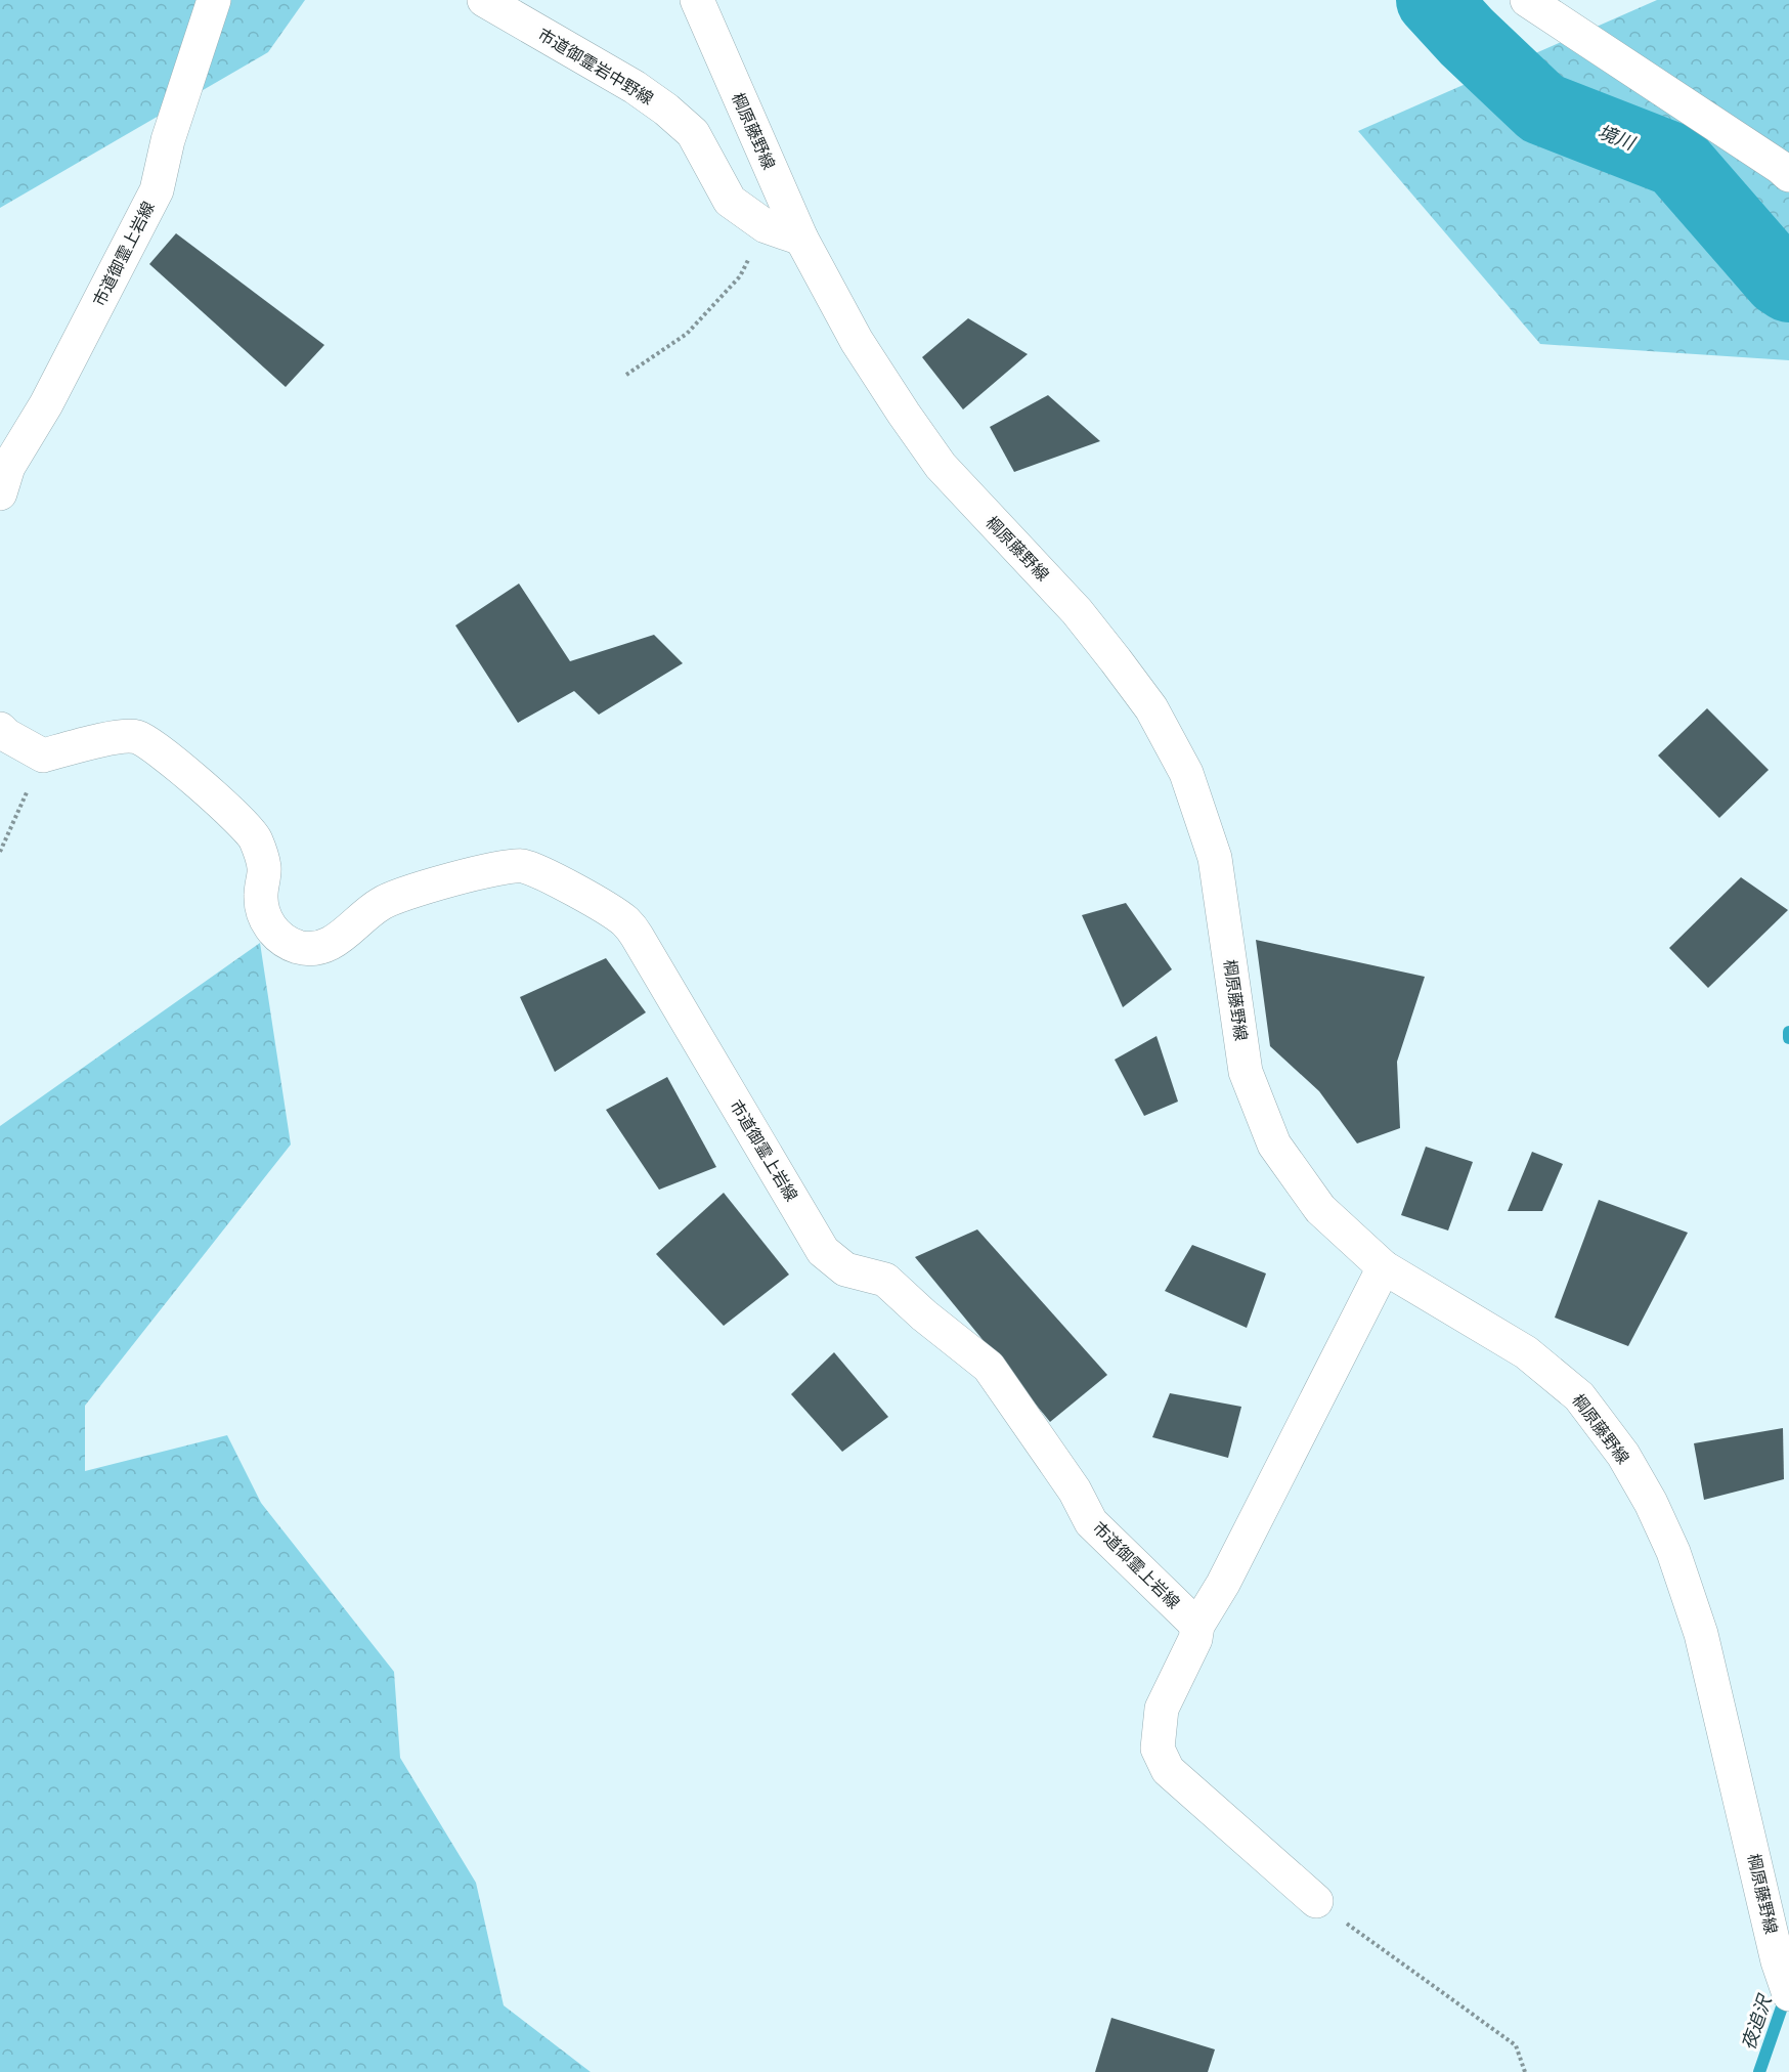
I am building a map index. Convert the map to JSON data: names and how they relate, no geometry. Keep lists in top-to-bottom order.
{
  "streets": {
    "street": ["市道御霊岩中野線", "棡原藤野線", "市道御霊上岩線"]
  },
  "crossings": [
    ["市道御霊岩中野線", "棡原藤野線"]
  ],
  "water": ["境川", "夜追沢"]
}
